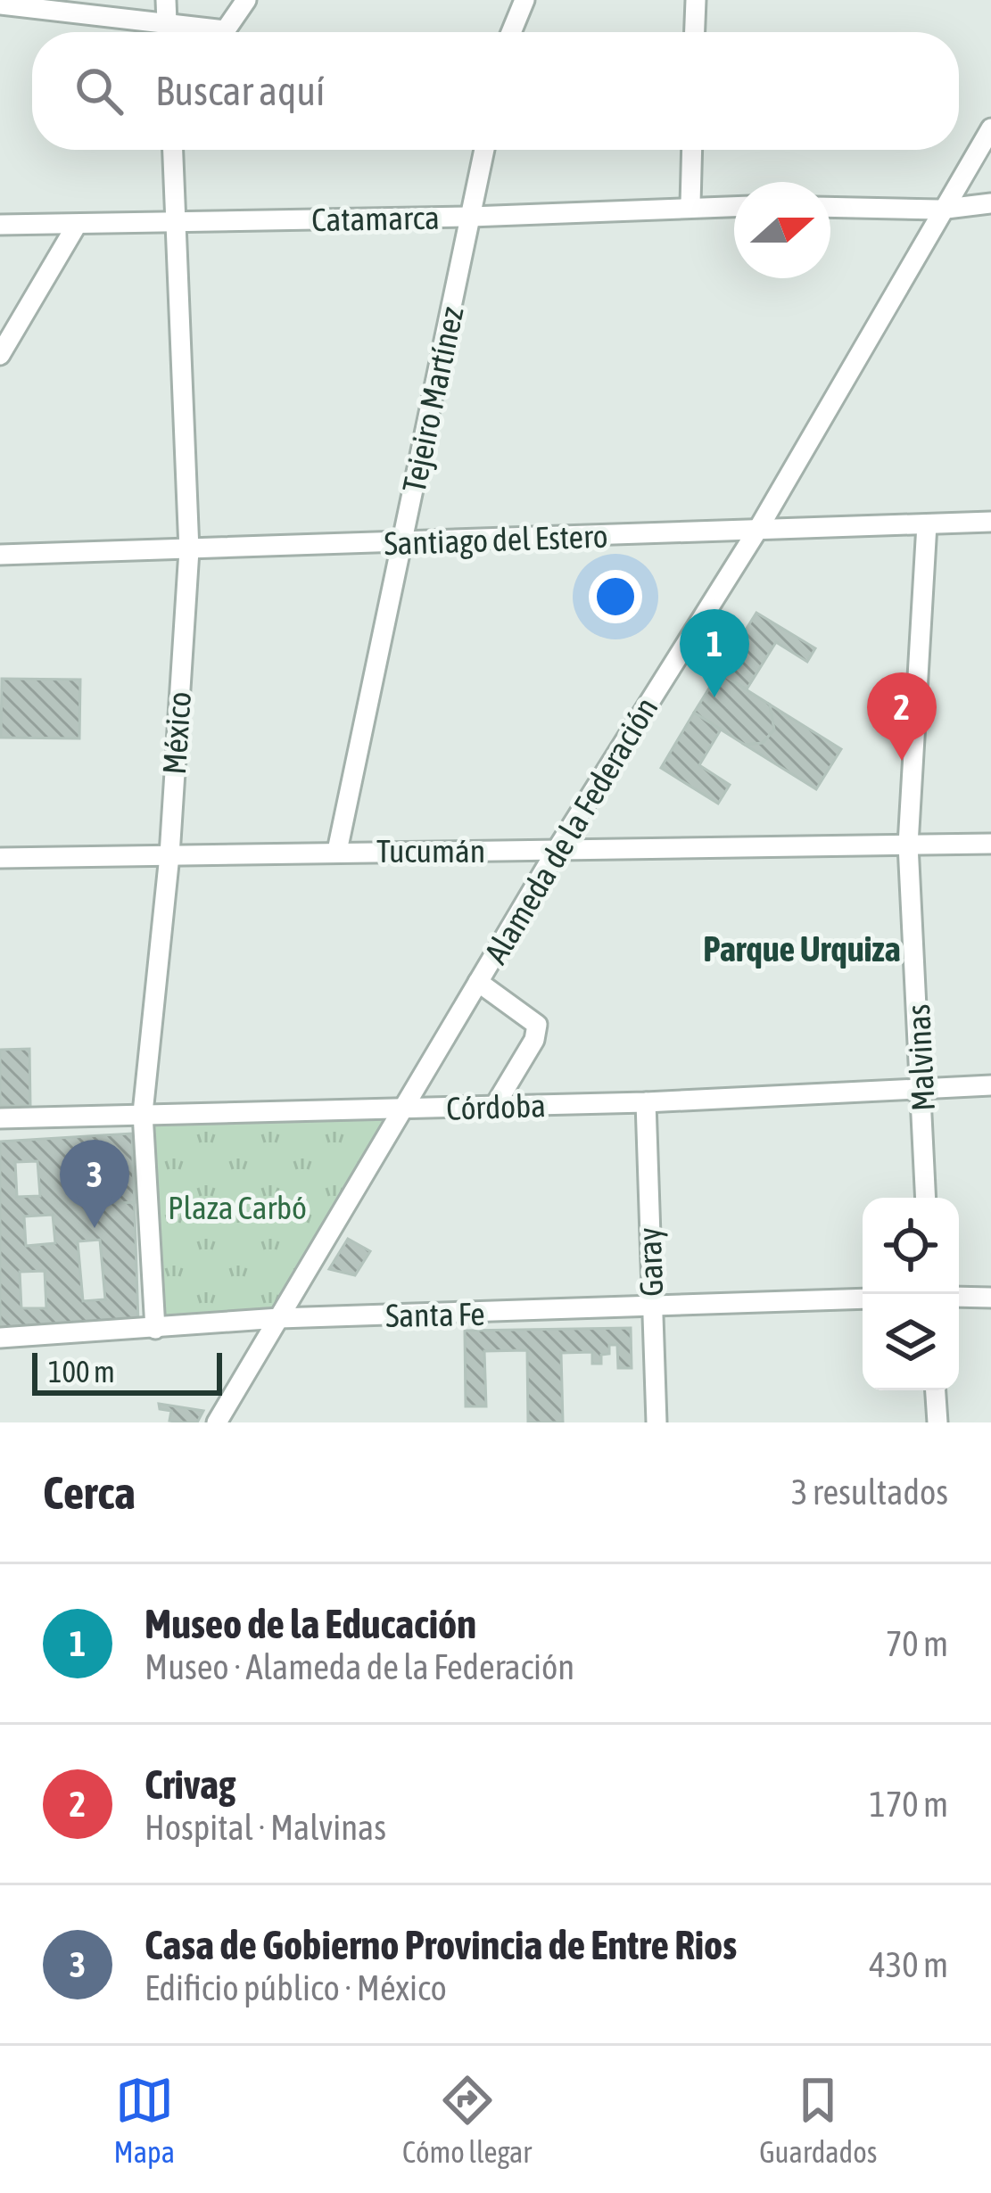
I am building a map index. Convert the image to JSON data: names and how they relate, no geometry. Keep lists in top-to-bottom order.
{
  "streets": {
    "street": [
      "Catamarca",
      "Tejeiro Martínez",
      "Santiago del Estero",
      "México",
      "Alameda de la Federación",
      "Tucumán",
      "Malvinas",
      "Córdoba",
      "Garay",
      "Santa Fe"
    ]
  },
  "crossings": [
    ["Catamarca", "Tejeiro Martínez"],
    ["Catamarca", "México"],
    ["Tejeiro Martínez", "Santiago del Estero"],
    ["Tejeiro Martínez", "Tucumán"],
    ["Santiago del Estero", "México"],
    ["Santiago del Estero", "Alameda de la Federación"],
    ["Santiago del Estero", "Malvinas"],
    ["México", "Tucumán"],
    ["México", "Córdoba"],
    ["México", "Santa Fe"],
    ["Alameda de la Federación", "Tucumán"],
    ["Alameda de la Federación", "Córdoba"],
    ["Alameda de la Federación", "Santa Fe"],
    ["Tucumán", "Malvinas"],
    ["Malvinas", "Córdoba"],
    ["Córdoba", "Garay"],
    ["Garay", "Santa Fe"]
  ],
  "districts": ["Parque Urquiza"],
  "parks": ["Plaza Carbó"],
  "scale_bar": "100 m",
  "north": "right",
  "page": {
    "search": "Buscar aquí",
    "pins": ["1", "2", "3"],
    "scale": "100 m",
    "heading": ["Cerca", "3 resultados"],
    "list": [
      {
        "mark": "1",
        "name": "Museo de la Educación",
        "note": "Museo · Alameda de la Federación",
        "value": "70 m"
      },
      {
        "mark": "2",
        "name": "Crivag",
        "note": "Hospital · Malvinas",
        "value": "170 m"
      },
      {
        "mark": "3",
        "name": "Casa de Gobierno Provincia de Entre Rios",
        "note": "Edificio público · México",
        "value": "430 m"
      }
    ],
    "nav": ["Mapa", "Cómo llegar", "Guardados"]
  }
}
